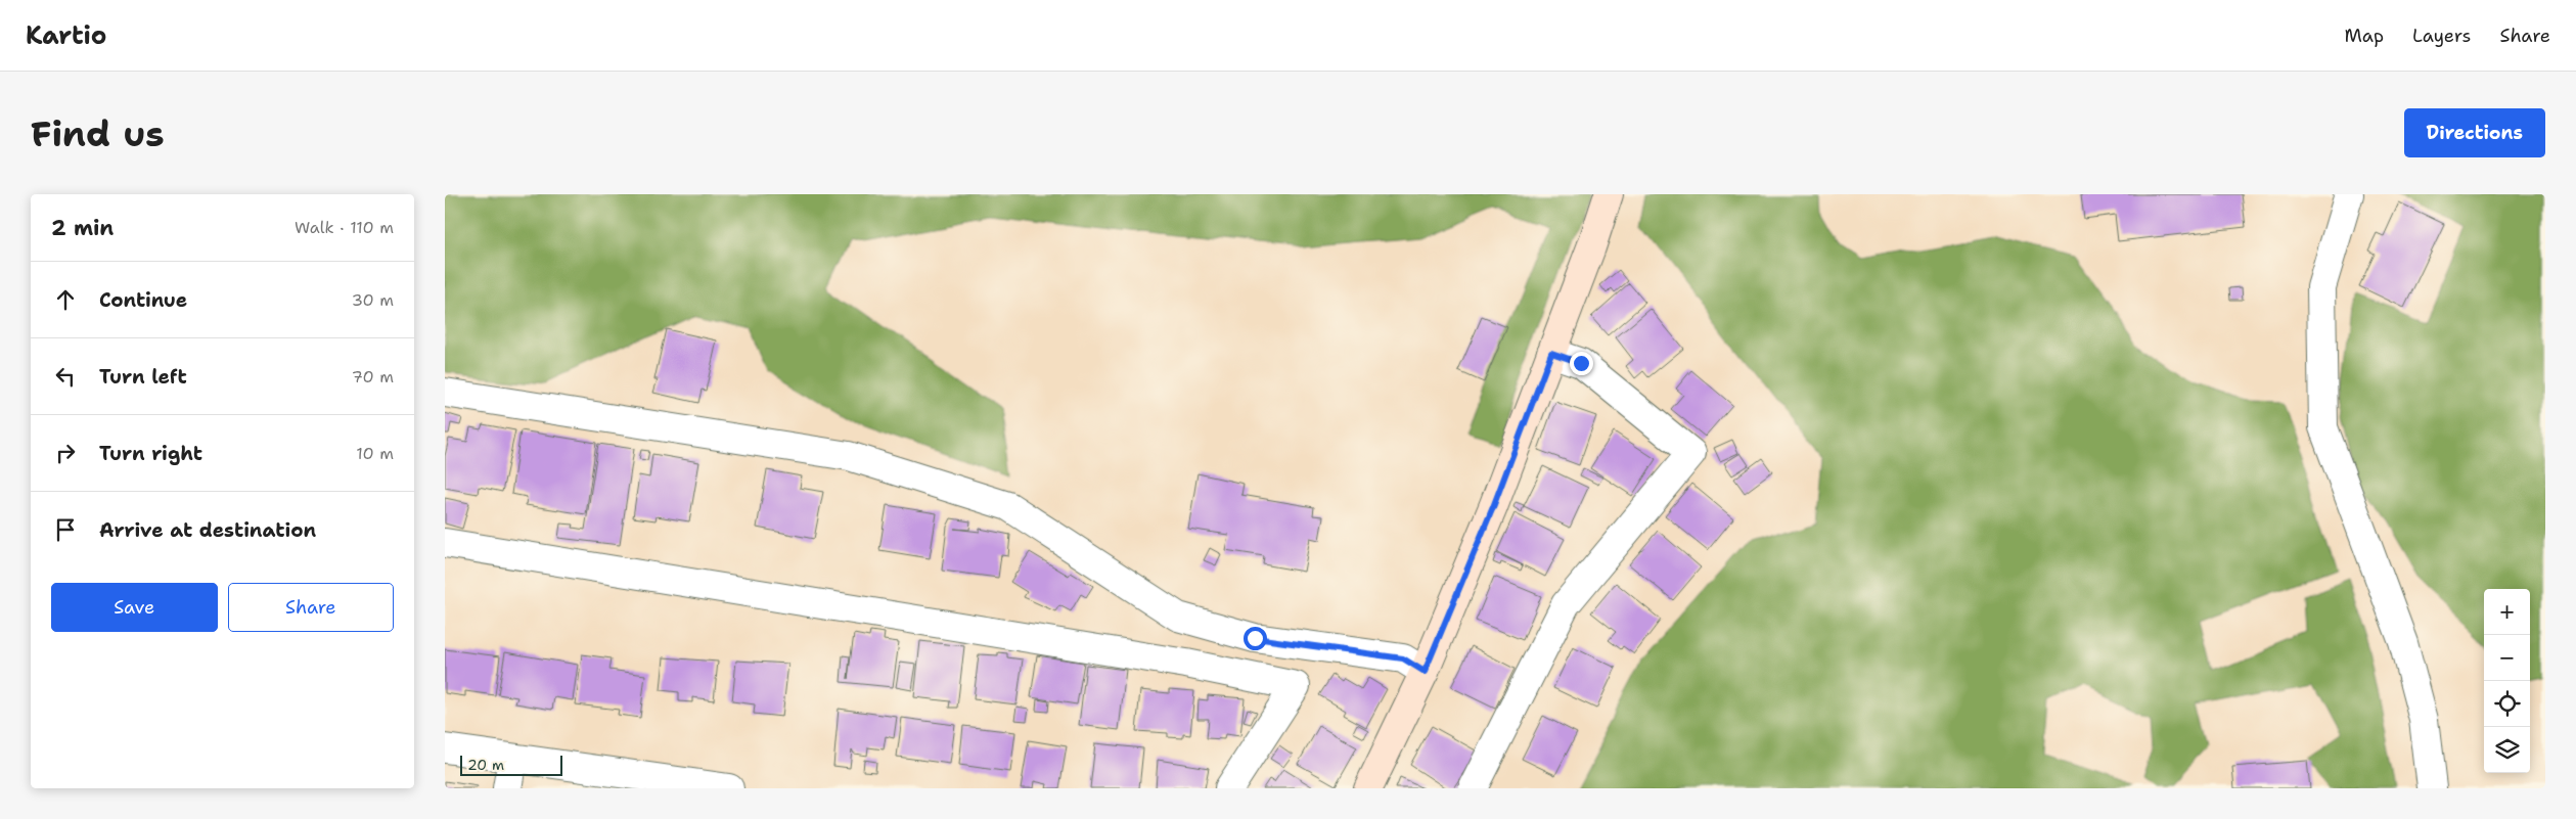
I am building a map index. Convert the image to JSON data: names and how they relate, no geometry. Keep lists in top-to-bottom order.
{
  "scale_bar": "20 m",
  "page": {
    "header": "Kartio",
    "nav": ["Map", "Layers", "Share"],
    "buttons": [
      "Directions",
      ["Save", "Share"]
    ],
    "title": "Find us",
    "heading": ["2 min", "Walk · 110 m"],
    "list": [
      ["Continue", "30 m"],
      ["Turn left", "70 m"],
      ["Turn right", "10 m"],
      "Arrive at destination"
    ],
    "map_buttons": ["+", "−"],
    "scale": "20 m"
  }
}
